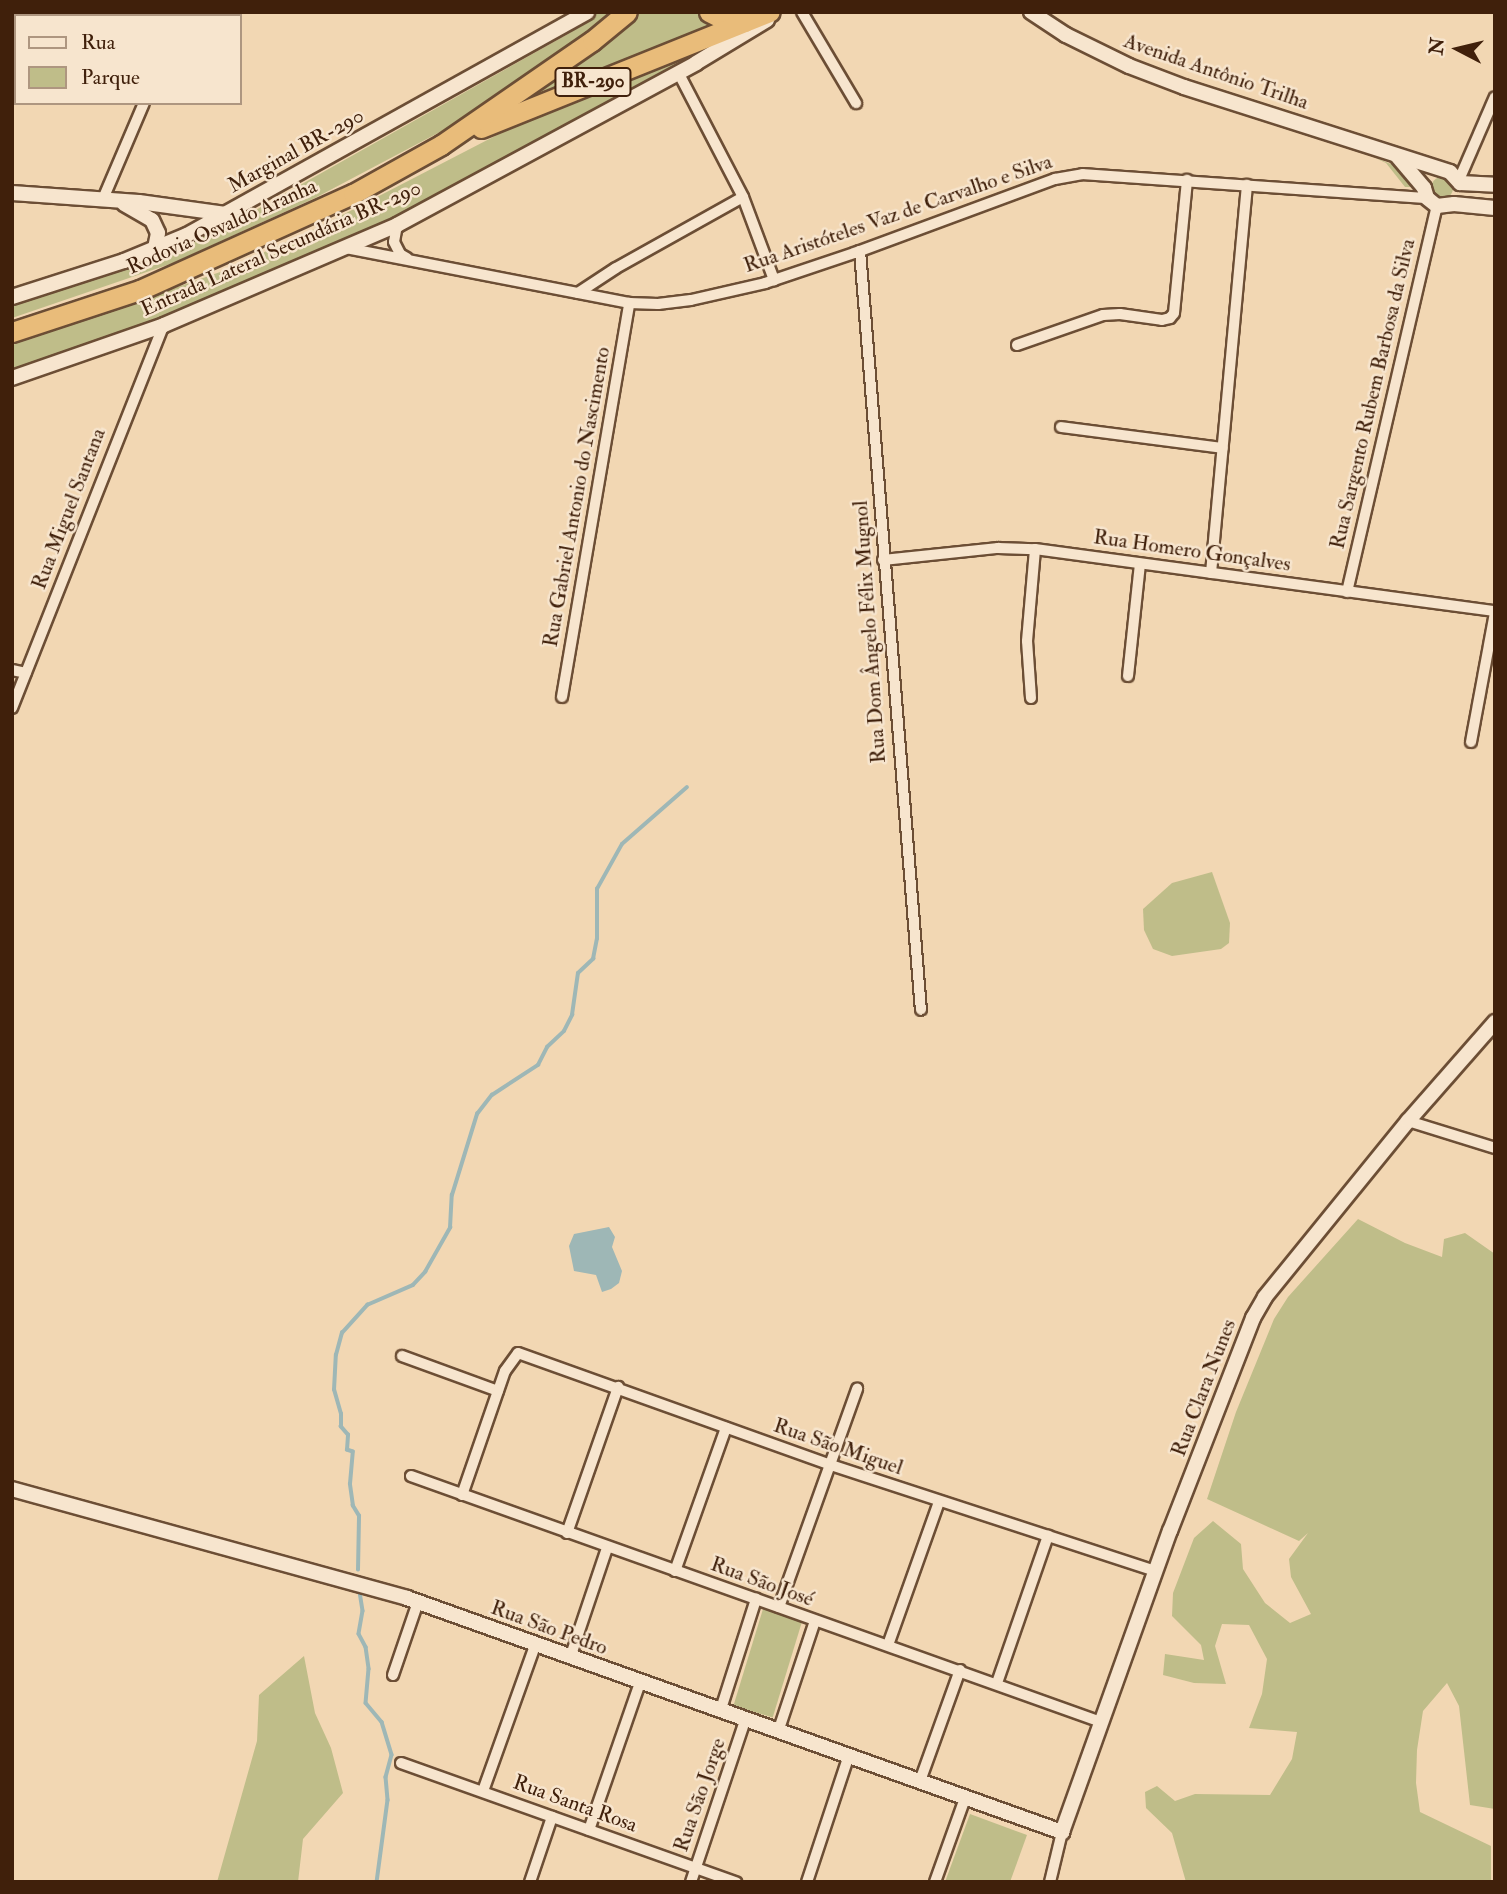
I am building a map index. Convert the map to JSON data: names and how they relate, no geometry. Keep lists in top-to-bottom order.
{
  "streets": {
    "highway": ["BR-290", "Rodovia Osvaldo Aranha"],
    "main road": [
      "Avenida Antônio Trilha",
      "Marginal BR-290",
      "Entrada Lateral Secundária BR-290",
      "Rua Clara Nunes",
      "Rua São Pedro"
    ],
    "street": [
      "Rua Aristóteles Vaz de Carvalho e Silva",
      "Rua Sargento Rubem Barbosa da Silva",
      "Rua Gabriel Antonio do Nascimento",
      "Rua Miguel Santana",
      "Rua Homero Gonçalves",
      "Rua Dom Ângelo Félix Mugnol",
      "Rua São Miguel",
      "Rua São José",
      "Rua São Jorge",
      "Rua Santa Rosa"
    ]
  },
  "crossings": [
    ["Avenida Antônio Trilha", "Rua Aristóteles Vaz de Carvalho e Silva"],
    ["Avenida Antônio Trilha", "Rua Sargento Rubem Barbosa da Silva"],
    ["Rua Aristóteles Vaz de Carvalho e Silva", "Entrada Lateral Secundária BR-290"],
    ["Rua Aristóteles Vaz de Carvalho e Silva", "Rua Sargento Rubem Barbosa da Silva"],
    ["Rua Aristóteles Vaz de Carvalho e Silva", "Rua Gabriel Antonio do Nascimento"],
    ["Rua Aristóteles Vaz de Carvalho e Silva", "Rua Dom Ângelo Félix Mugnol"],
    ["Entrada Lateral Secundária BR-290", "Rua Miguel Santana"],
    ["Rua Sargento Rubem Barbosa da Silva", "Rua Homero Gonçalves"],
    ["Rua Homero Gonçalves", "Rua Dom Ângelo Félix Mugnol"],
    ["Rua Clara Nunes", "Rua São Miguel"],
    ["Rua Clara Nunes", "Rua São José"],
    ["Rua Clara Nunes", "Rua São Pedro"],
    ["Rua São Pedro", "Rua São Jorge"],
    ["Rua São Jorge", "Rua Santa Rosa"]
  ],
  "legend": ["Rua", "Parque"],
  "north": "left"
}
